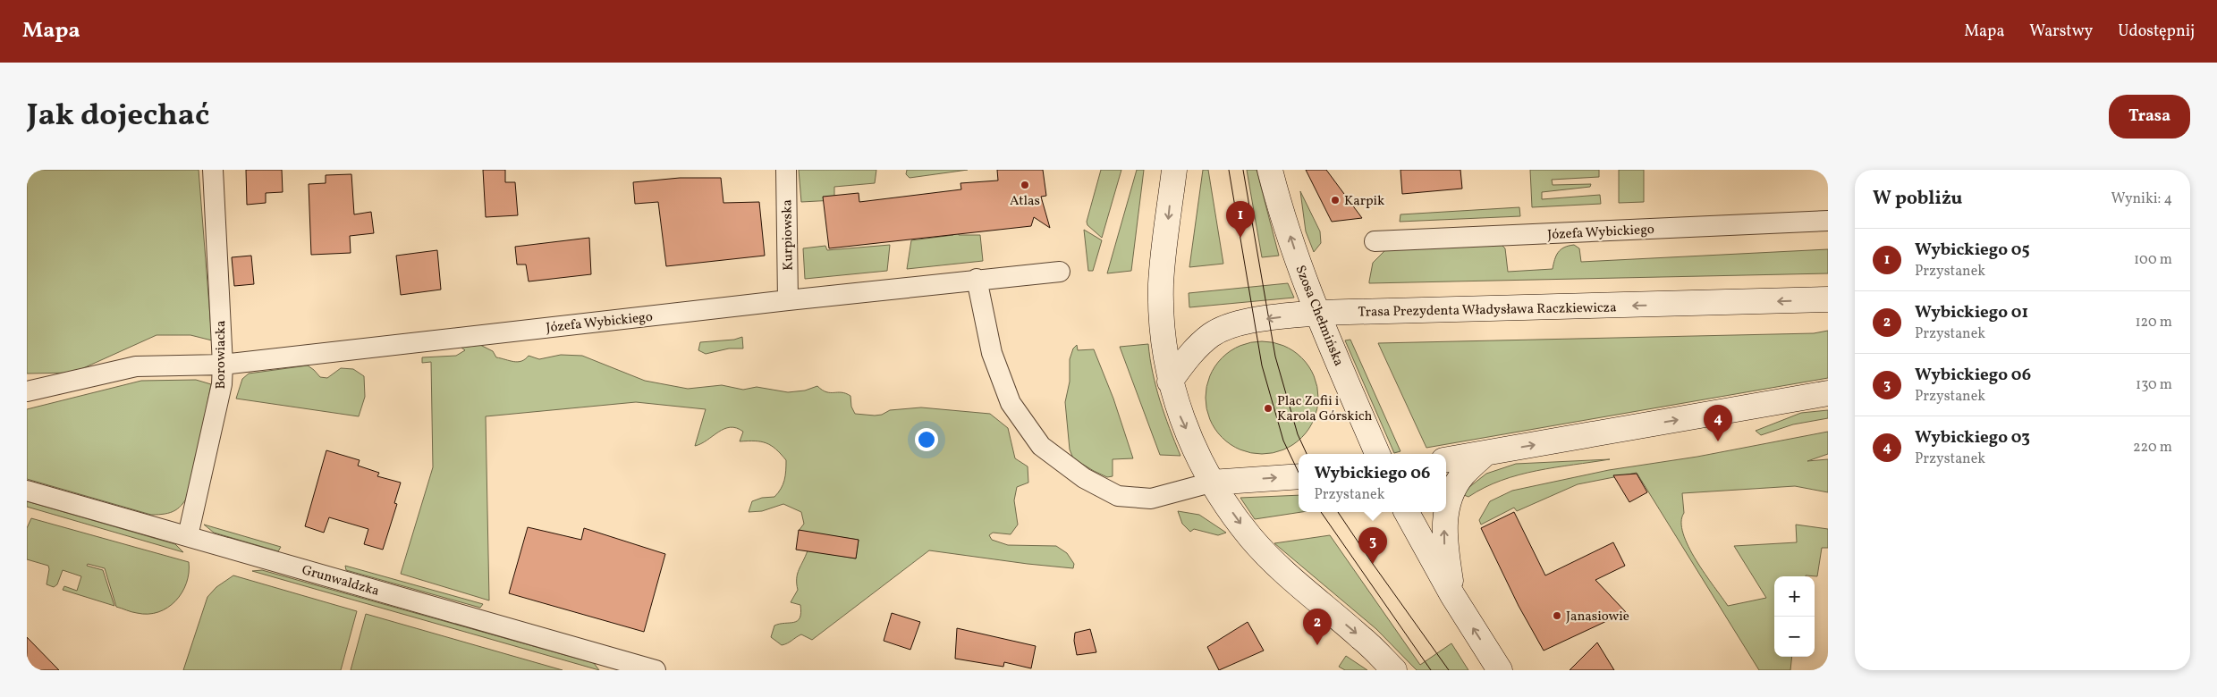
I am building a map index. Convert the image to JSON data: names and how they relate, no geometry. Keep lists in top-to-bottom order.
{
  "streets": {
    "main road": ["Trasa Prezydenta Władysława Raczkiewicza", "Szosa Chełmińska"],
    "street": [
      "Józefa Wybickiego",
      "Kurpiowska",
      "Borowiacka",
      "Grunwaldzka"
    ]
  },
  "crossings": [
    ["Józefa Wybickiego", "Kurpiowska"],
    ["Józefa Wybickiego", "Borowiacka"],
    ["Trasa Prezydenta Władysława Raczkiewicza", "Szosa Chełmińska"],
    ["Borowiacka", "Grunwaldzka"]
  ],
  "places": [
    "Atlas",
    "Karpik",
    "Plac Zofii i Karola Górskich",
    "Janasiowie"
  ],
  "page": {
    "header": "Mapa",
    "nav": ["Mapa", "Warstwy", "Udostępnij"],
    "title": "Jak dojechać",
    "buttons": "Trasa",
    "heading": ["W pobliżu", "Wyniki: 4"],
    "pins": [
      "1",
      "4",
      "3",
      "2"
    ],
    "list": [
      {
        "mark": "1",
        "name": "Wybickiego 05",
        "note": "Przystanek",
        "value": "100 m"
      },
      {
        "mark": "2",
        "name": "Wybickiego 01",
        "note": "Przystanek",
        "value": "120 m"
      },
      {
        "mark": "3",
        "name": "Wybickiego 06",
        "note": "Przystanek",
        "value": "130 m"
      },
      {
        "mark": "4",
        "name": "Wybickiego 03",
        "note": "Przystanek",
        "value": "220 m"
      }
    ],
    "popup": ["Wybickiego 06", "Przystanek"],
    "map_buttons": ["+", "−"]
  }
}
